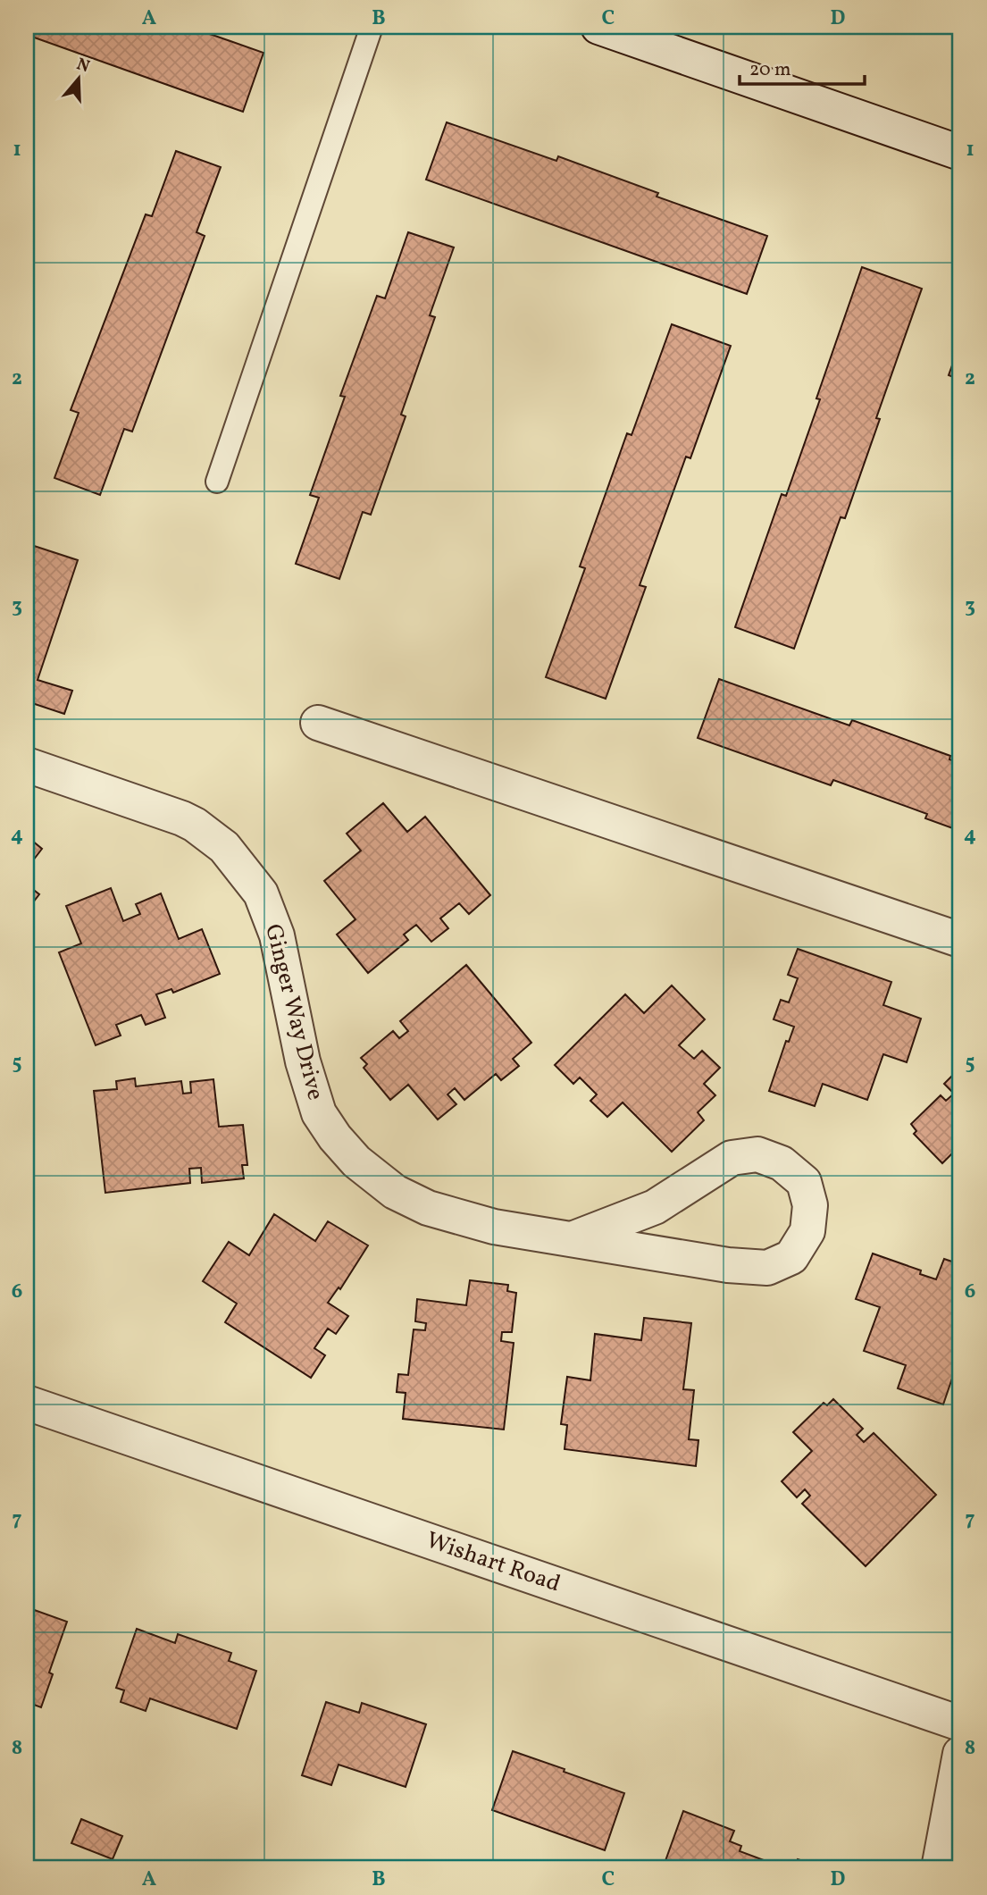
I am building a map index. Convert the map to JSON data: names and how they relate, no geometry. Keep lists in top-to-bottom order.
{
  "streets": {
    "street": ["Ginger Way Drive", "Wishart Road"]
  },
  "scale_bar": "20 m",
  "north": "top",
  "grid": {
    "columns": [
      "A",
      "B",
      "C",
      "D"
    ],
    "rows": [
      "1",
      "2",
      "3",
      "4",
      "5",
      "6",
      "7",
      "8"
    ]
  }
}
